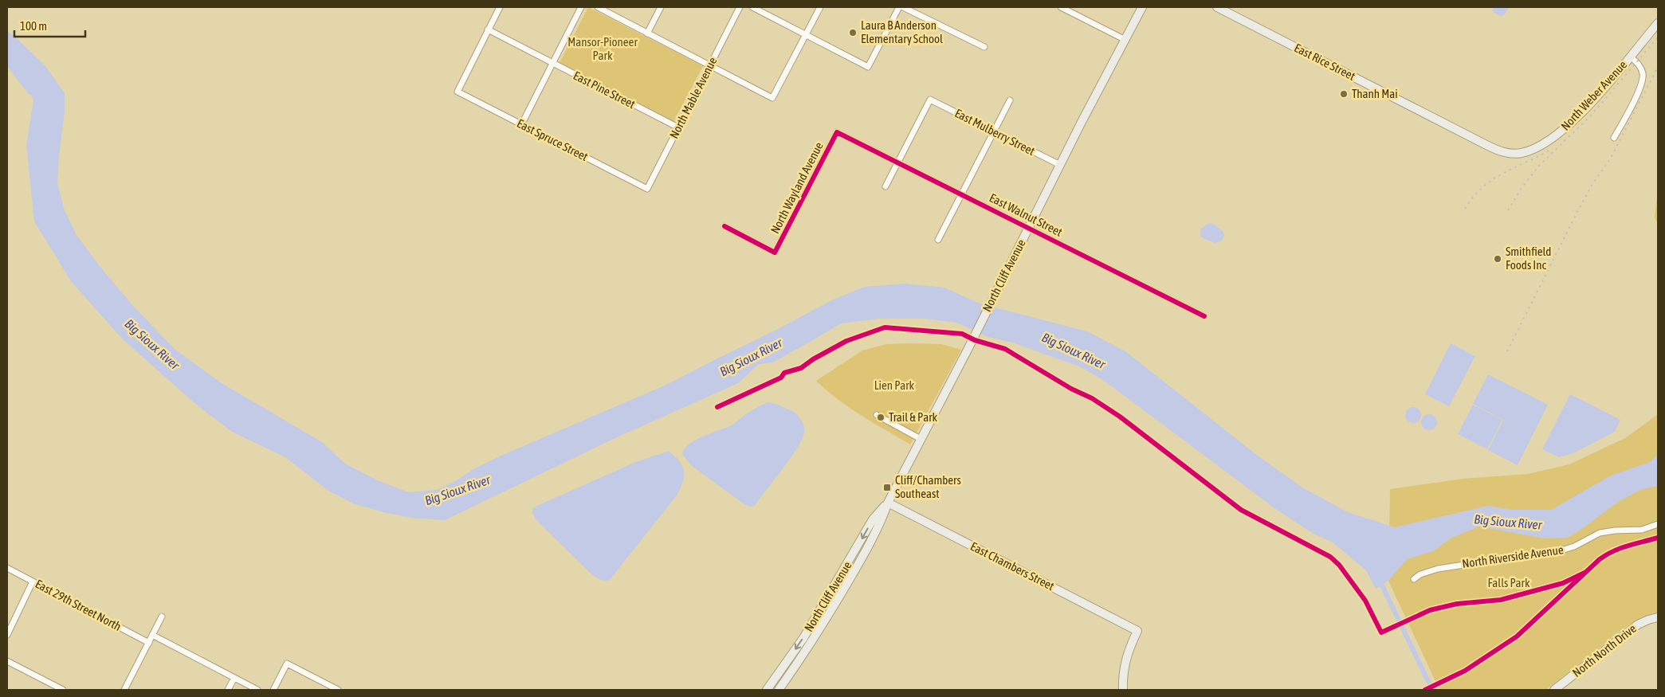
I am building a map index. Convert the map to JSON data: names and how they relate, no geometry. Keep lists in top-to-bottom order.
{
  "streets": {
    "main road": [
      "East Rice Street",
      "North Weber Avenue",
      "North Cliff Avenue",
      "East Chambers Street",
      "North North Drive"
    ],
    "street": [
      "East Pine Street",
      "North Mable Avenue",
      "East Mulberry Street",
      "East Spruce Street",
      "North Wayland Avenue",
      "East Walnut Street",
      "North Riverside Avenue",
      "East 29th Street North"
    ]
  },
  "crossings": [
    ["East Rice Street", "North Weber Avenue"],
    ["East Pine Street", "North Mable Avenue"],
    ["East Pine Street", "East Spruce Street"],
    ["North Mable Avenue", "East Spruce Street"],
    ["East Mulberry Street", "East Walnut Street"],
    ["East Mulberry Street", "North Cliff Avenue"],
    ["North Wayland Avenue", "East Walnut Street"],
    ["East Walnut Street", "North Cliff Avenue"],
    ["North Cliff Avenue", "East Chambers Street"]
  ],
  "water": ["Big Sioux River"],
  "parks": ["Mansor-Pioneer Park", "Lien Park", "Falls Park"],
  "places": {
    "other": [
      "Laura B Anderson Elementary School",
      "Thanh Mai",
      "Smithfield Foods Inc",
      "Trail & Park"
    ],
    "transit": ["Cliff/Chambers Southeast"]
  },
  "scale_bar": "100 m"
}
